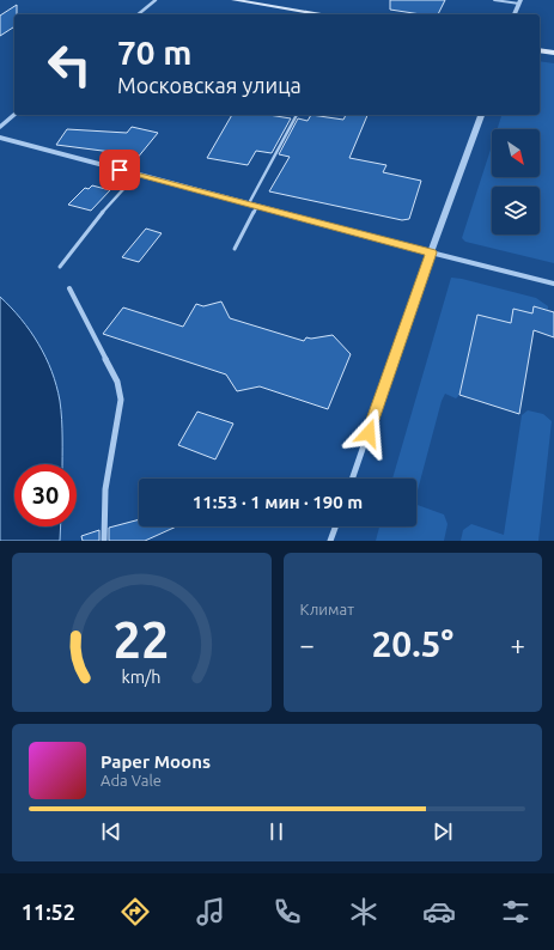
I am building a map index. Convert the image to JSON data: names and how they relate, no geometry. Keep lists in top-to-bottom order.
{
  "north": "bottom right",
  "page": {
    "turn": ["70 m", "Московская улица"],
    "limit": "30",
    "trip": "11:53 · 1 мин · 190 m",
    "tile": "Климат",
    "heat": ["−", "20.5°", "+"],
    "song": ["Paper Moons", "Ada Vale"],
    "tabs": "11:52",
    "gauge": ["22", "km/h"]
  }
}
